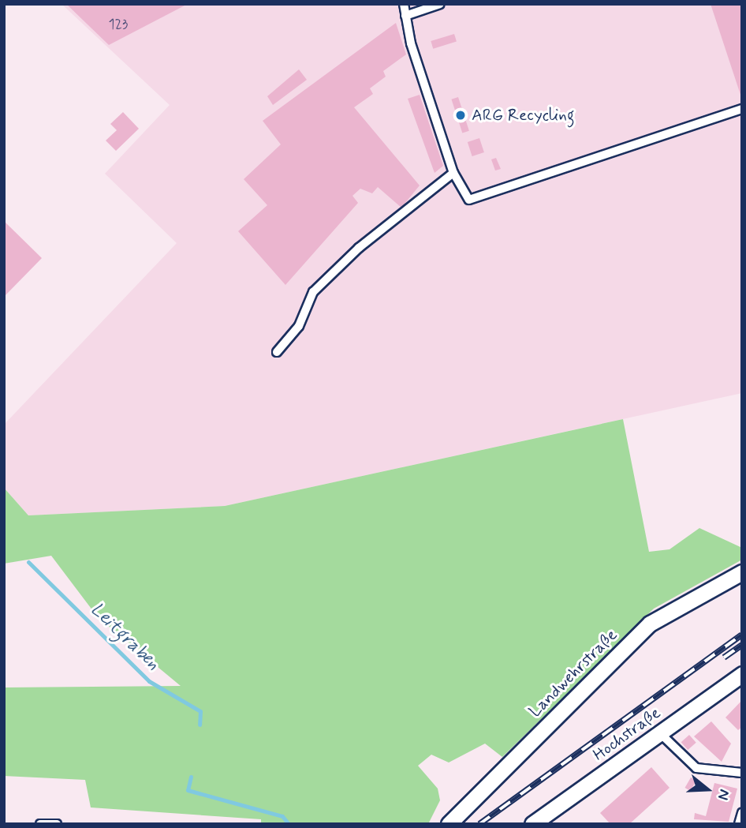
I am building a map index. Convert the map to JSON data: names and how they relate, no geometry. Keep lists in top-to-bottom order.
{
  "streets": {
    "street": ["Landwehrstraße", "Hochstraße"]
  },
  "water": ["Leitgraben"],
  "places": ["ARG Recycling"],
  "house_numbers": ["123"],
  "north": "right"
}
